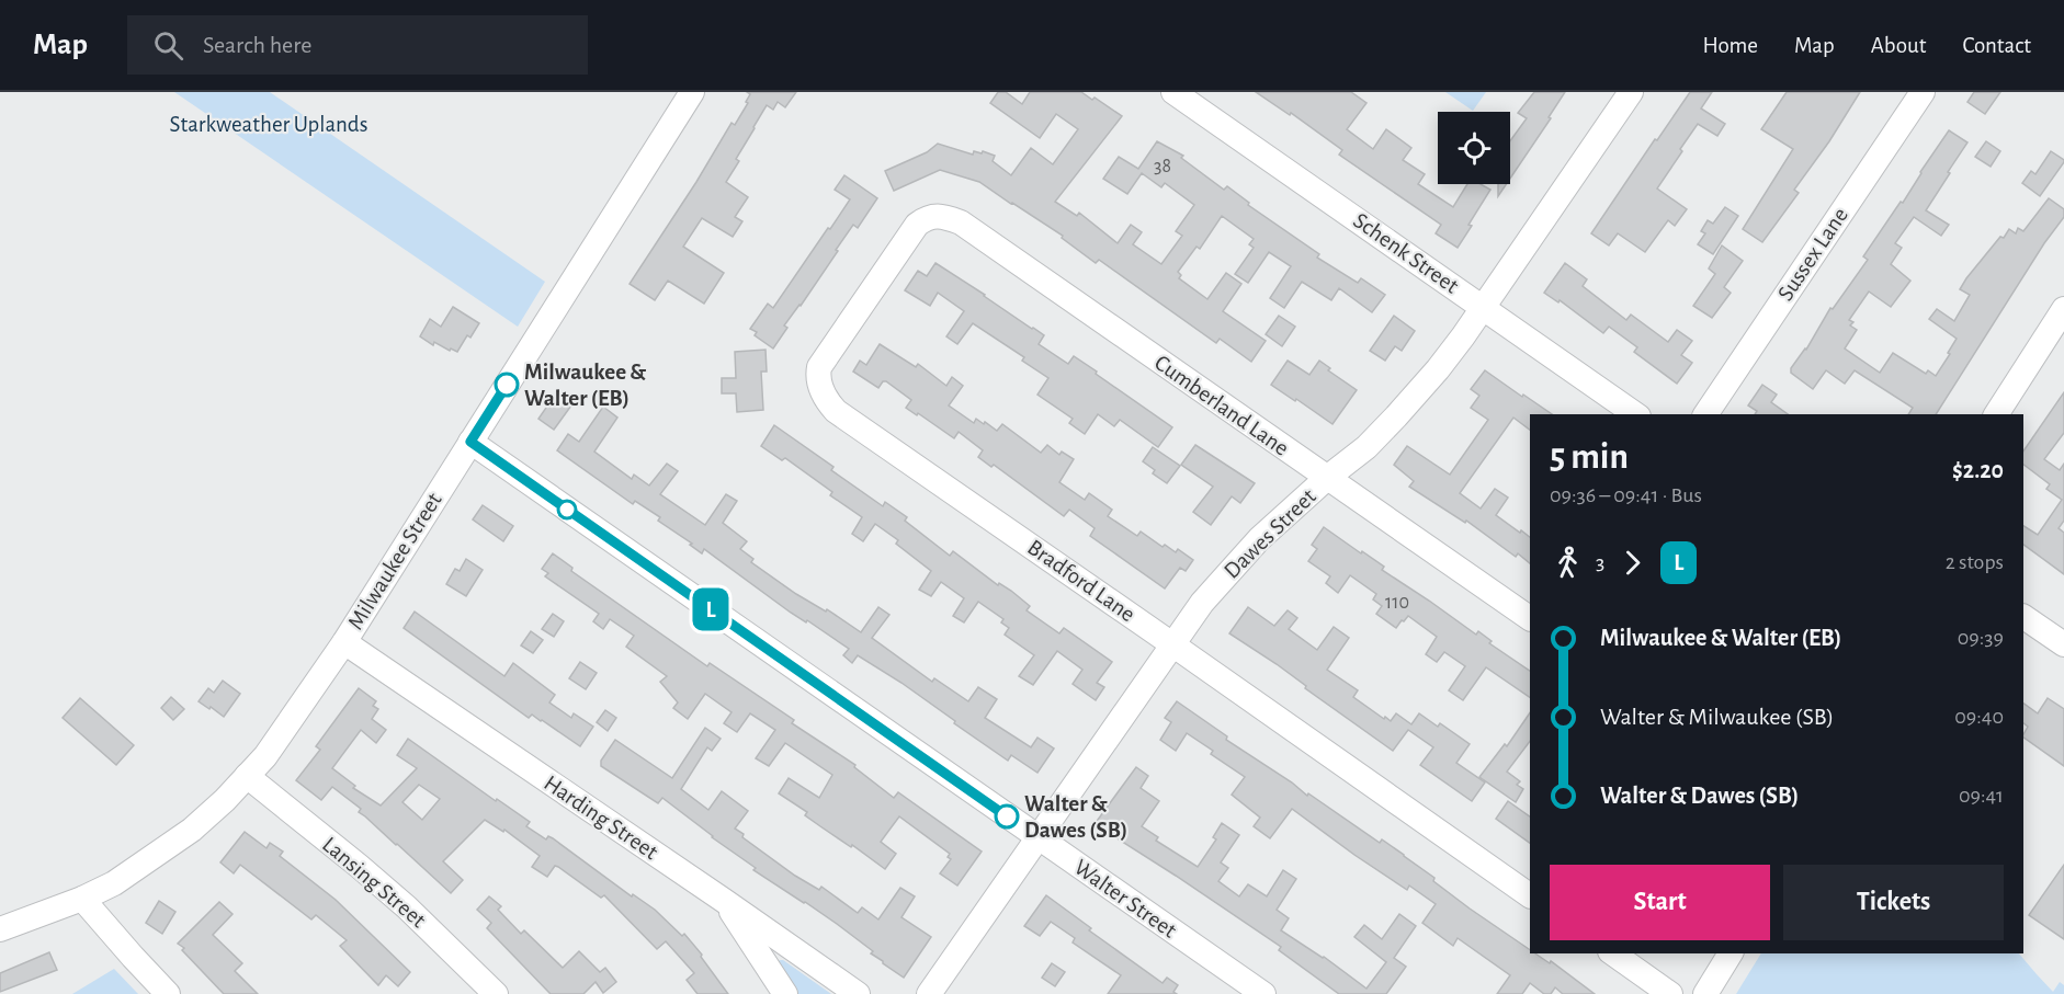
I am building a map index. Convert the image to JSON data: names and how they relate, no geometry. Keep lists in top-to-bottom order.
{
  "streets": {
    "street": [
      "Schenk Street",
      "Sussex Lane",
      "Cumberland Lane",
      "Dawes Street",
      "Milwaukee Street",
      "Bradford Lane",
      "Harding Street",
      "Lansing Street",
      "Walter Street"
    ]
  },
  "crossings": [
    ["Schenk Street", "Dawes Street"],
    ["Cumberland Lane", "Dawes Street"],
    ["Cumberland Lane", "Bradford Lane"],
    ["Dawes Street", "Bradford Lane"],
    ["Dawes Street", "Walter Street"],
    ["Milwaukee Street", "Harding Street"],
    ["Milwaukee Street", "Lansing Street"],
    ["Milwaukee Street", "Walter Street"]
  ],
  "parks": ["Starkweather Uplands"],
  "places": ["Milwaukee & Walter (EB)", "Walter & Dawes (SB)"],
  "lines": ["bus line L"],
  "house_numbers": ["38", "110"],
  "page": {
    "header": "Map",
    "search": "Search here",
    "nav": [
      "Home",
      "Map",
      "About",
      "Contact"
    ],
    "on_map": "L",
    "heading": ["5 min", "09:36 – 09:41 · Bus", "$2.20"],
    "legs": ["3", "L", "2 stops"],
    "list": [
      {
        "name": "Milwaukee & Walter (EB)",
        "value": "09:39"
      },
      {
        "name": "Walter & Milwaukee (SB)",
        "value": "09:40"
      },
      {
        "name": "Walter & Dawes (SB)",
        "value": "09:41"
      }
    ],
    "buttons": ["Start", "Tickets"]
  }
}
